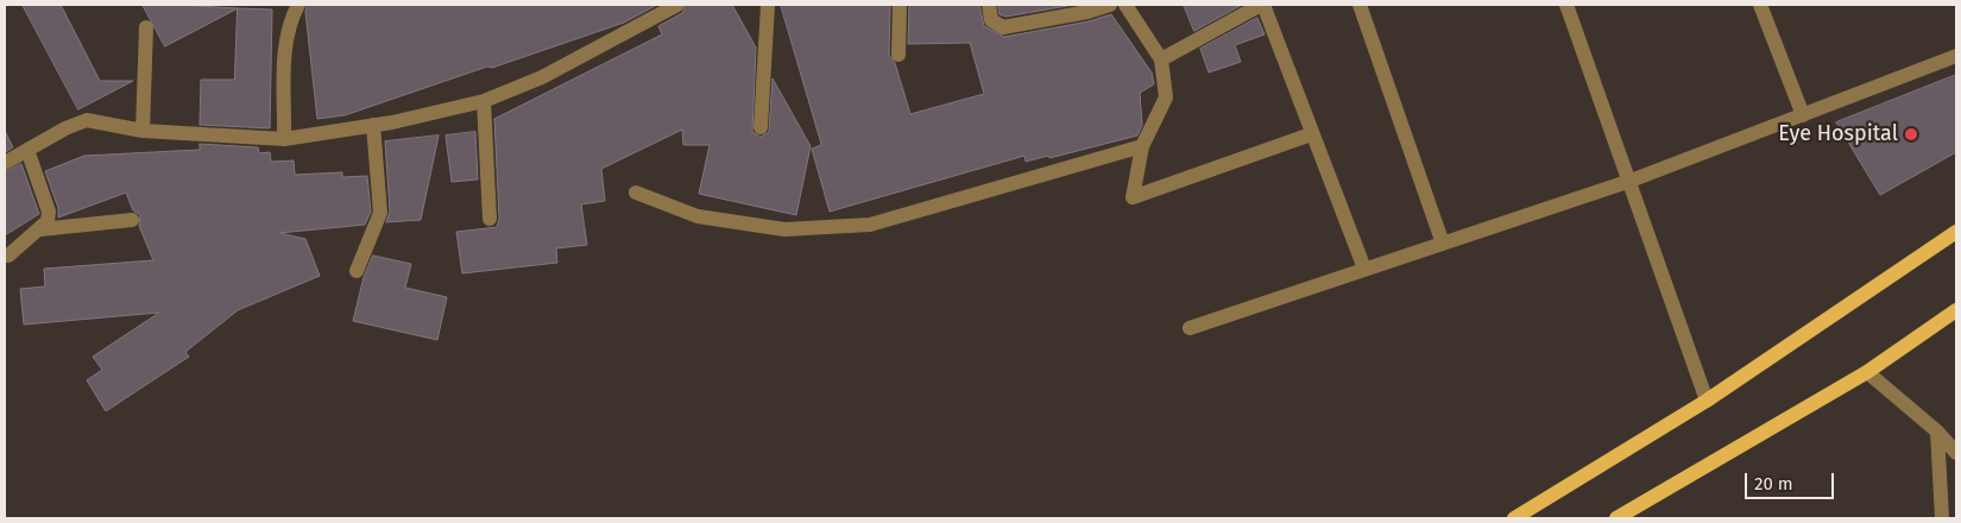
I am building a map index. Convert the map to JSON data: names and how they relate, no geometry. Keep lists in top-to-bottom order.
{
  "places": ["Eye Hospital"],
  "scale_bar": "20 m"
}
